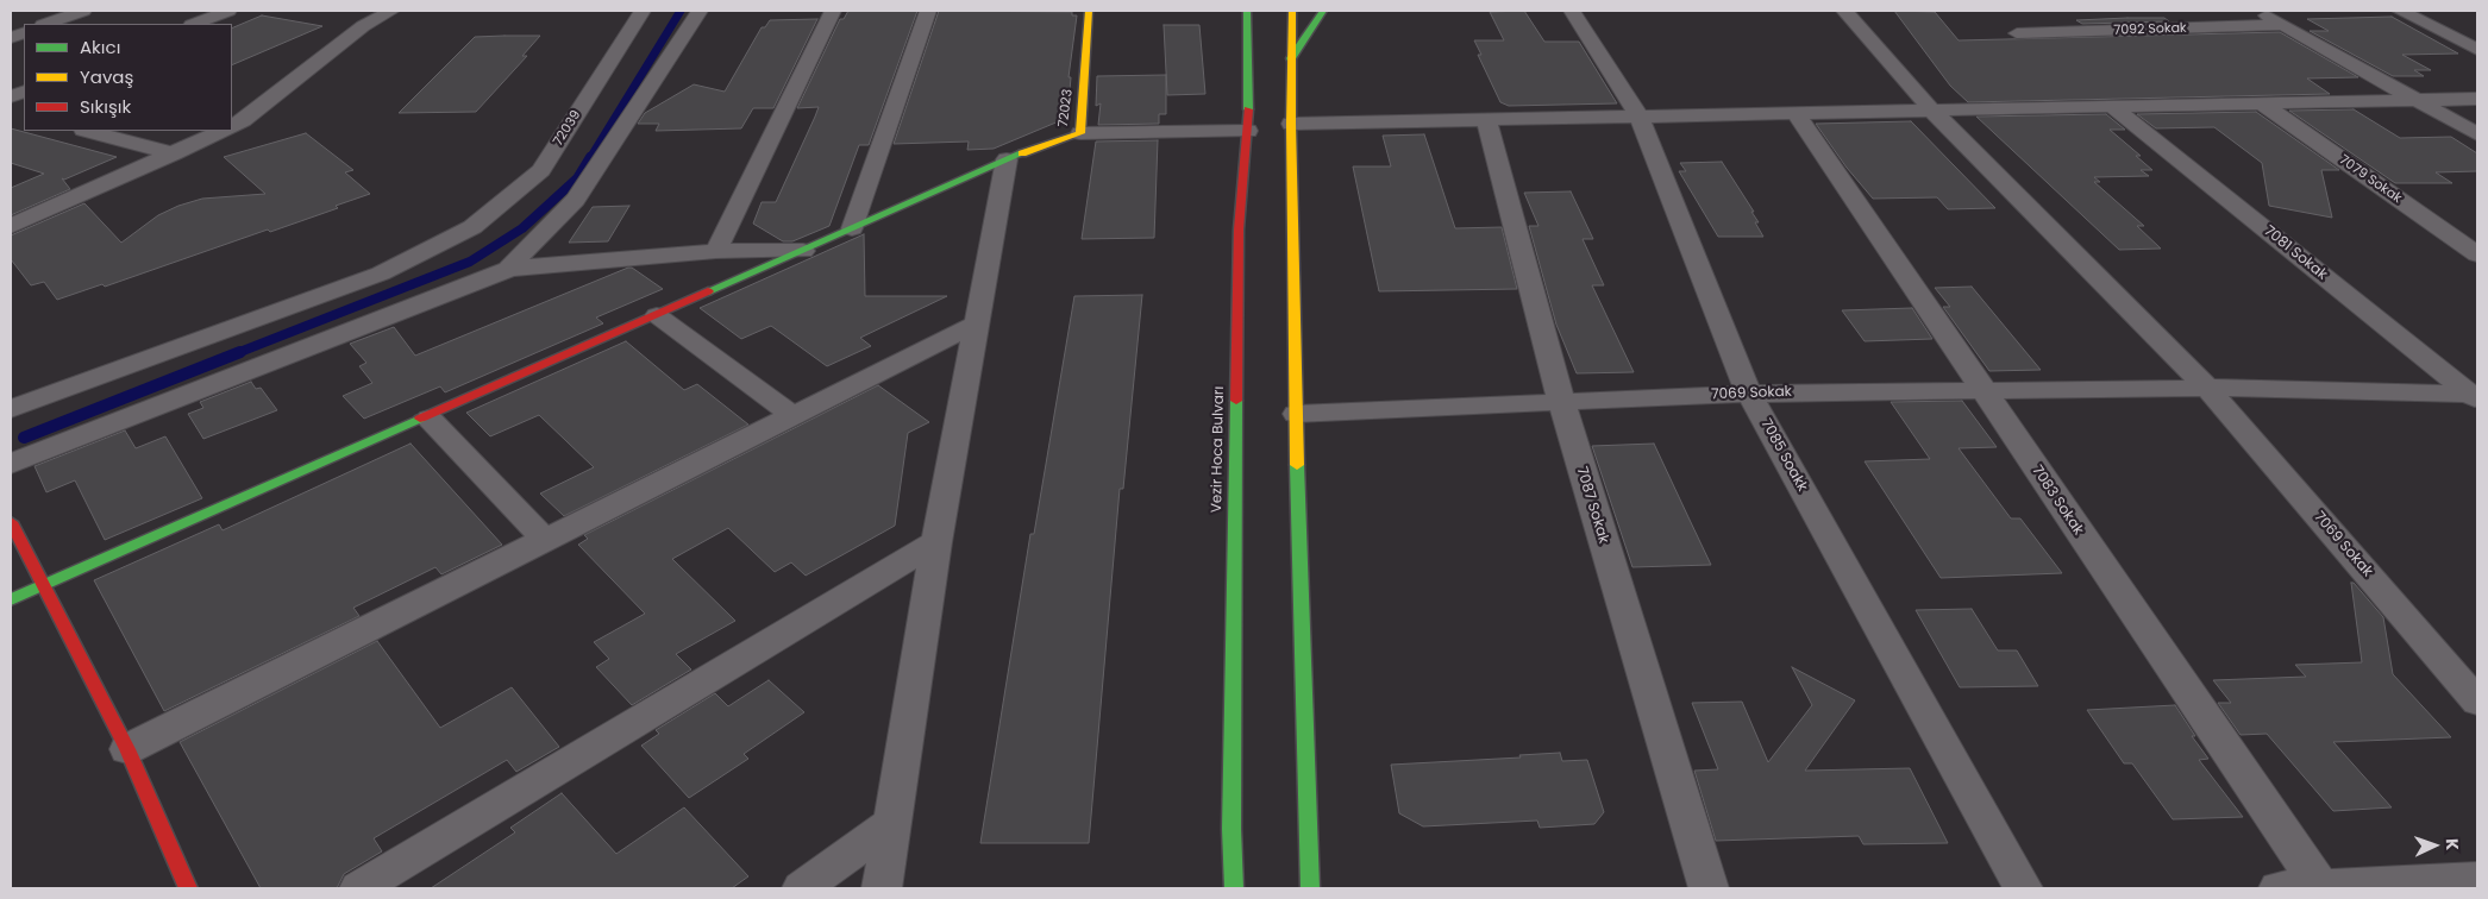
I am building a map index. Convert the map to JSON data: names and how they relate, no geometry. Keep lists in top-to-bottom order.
{
  "streets": {
    "main road": ["72023", "Vezir Hoca Bulvarı"],
    "street": [
      "7092 Sokak",
      "72039",
      "7079 Sokak",
      "7081 Sokak",
      "7069 Sokak",
      "7085 Soakk",
      "7083 Sokak",
      "7087 Sokak"
    ]
  },
  "crossings": [
    ["7081 Sokak", "7069 Sokak"],
    ["7069 Sokak", "7085 Soakk"],
    ["7069 Sokak", "7083 Sokak"],
    ["7069 Sokak", "7087 Sokak"]
  ],
  "legend": ["Akıcı", "Yavaş", "Sıkışık"],
  "north": "right"
}
